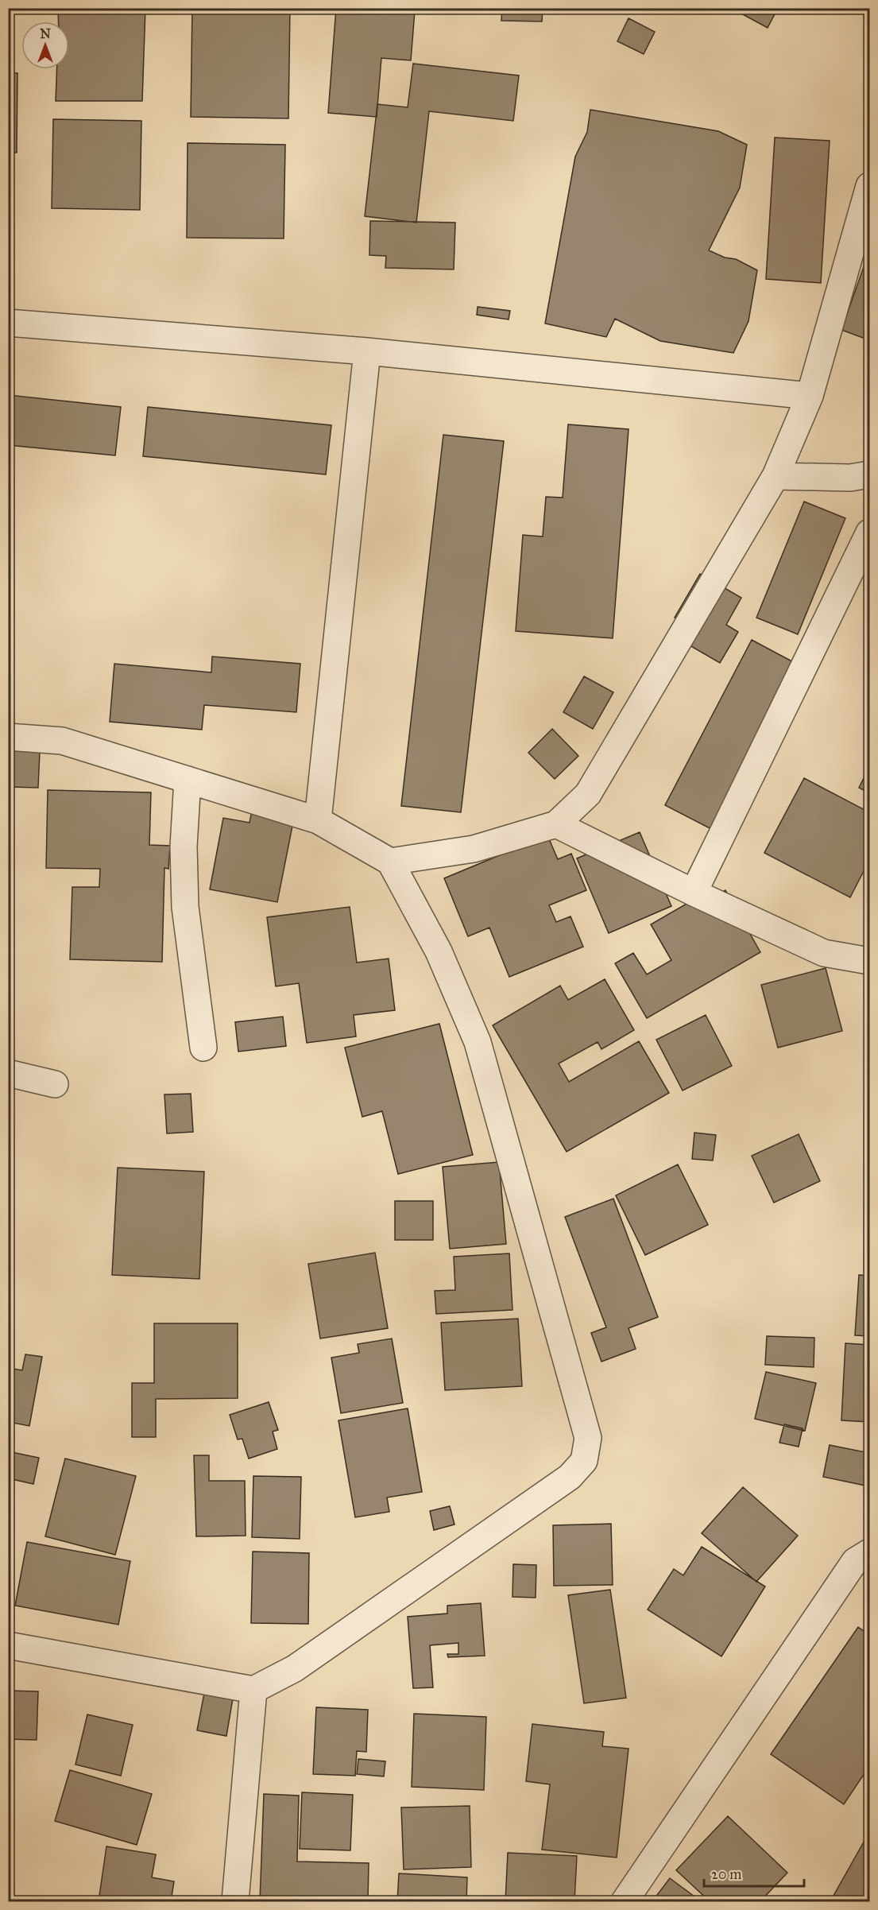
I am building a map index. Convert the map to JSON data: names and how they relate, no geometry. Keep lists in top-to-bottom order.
{
  "scale_bar": "20 m",
  "north": "top"
}
